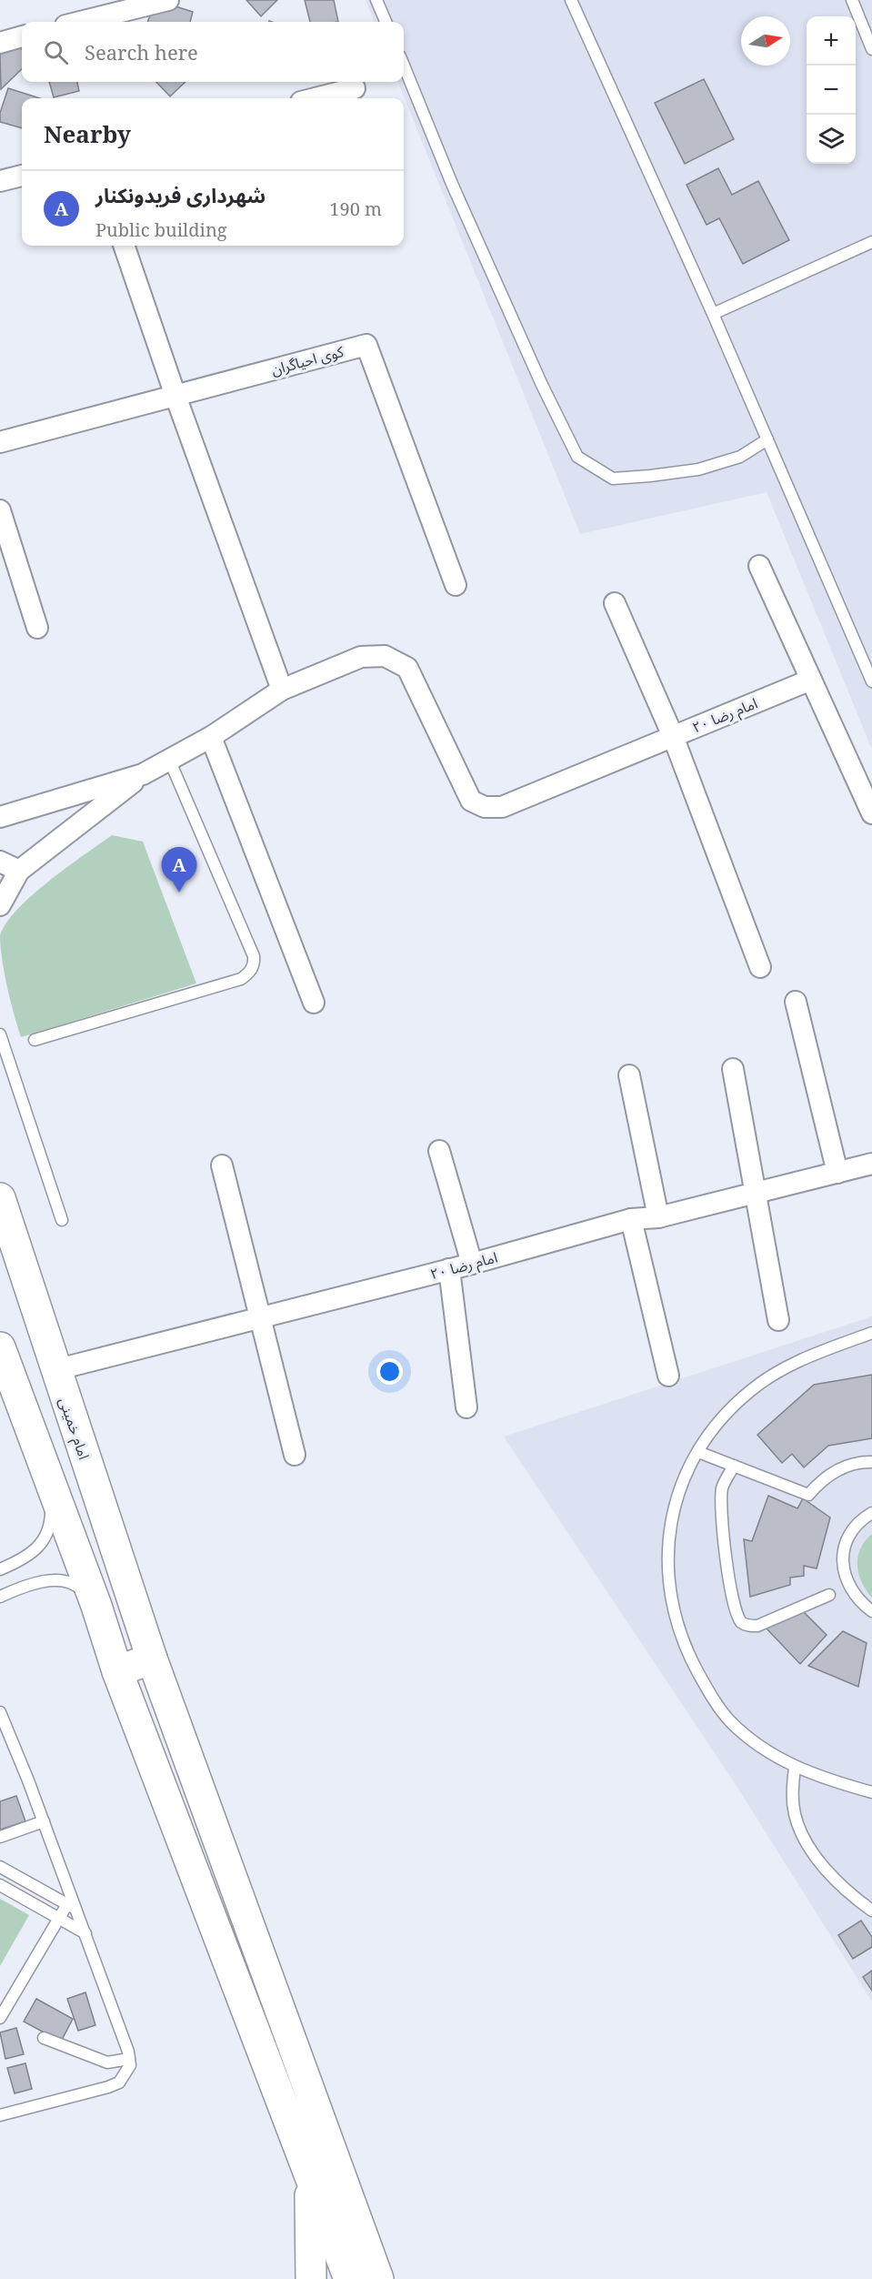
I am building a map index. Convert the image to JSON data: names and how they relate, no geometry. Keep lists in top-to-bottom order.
{
  "streets": {
    "main road": ["امام خمینی"],
    "street": ["کوی احیاگران", "امام رضا ۲۰"]
  },
  "crossings": [
    ["امام رضا ۲۰", "امام خمینی"]
  ],
  "north": "right",
  "page": {
    "map_buttons": ["+", "−"],
    "search": "Search here",
    "heading": "Nearby",
    "list": [
      {
        "mark": "A",
        "name": "شهرداری فریدونکنار",
        "note": "Public building",
        "value": "190 m"
      }
    ],
    "pins": "A"
  }
}
